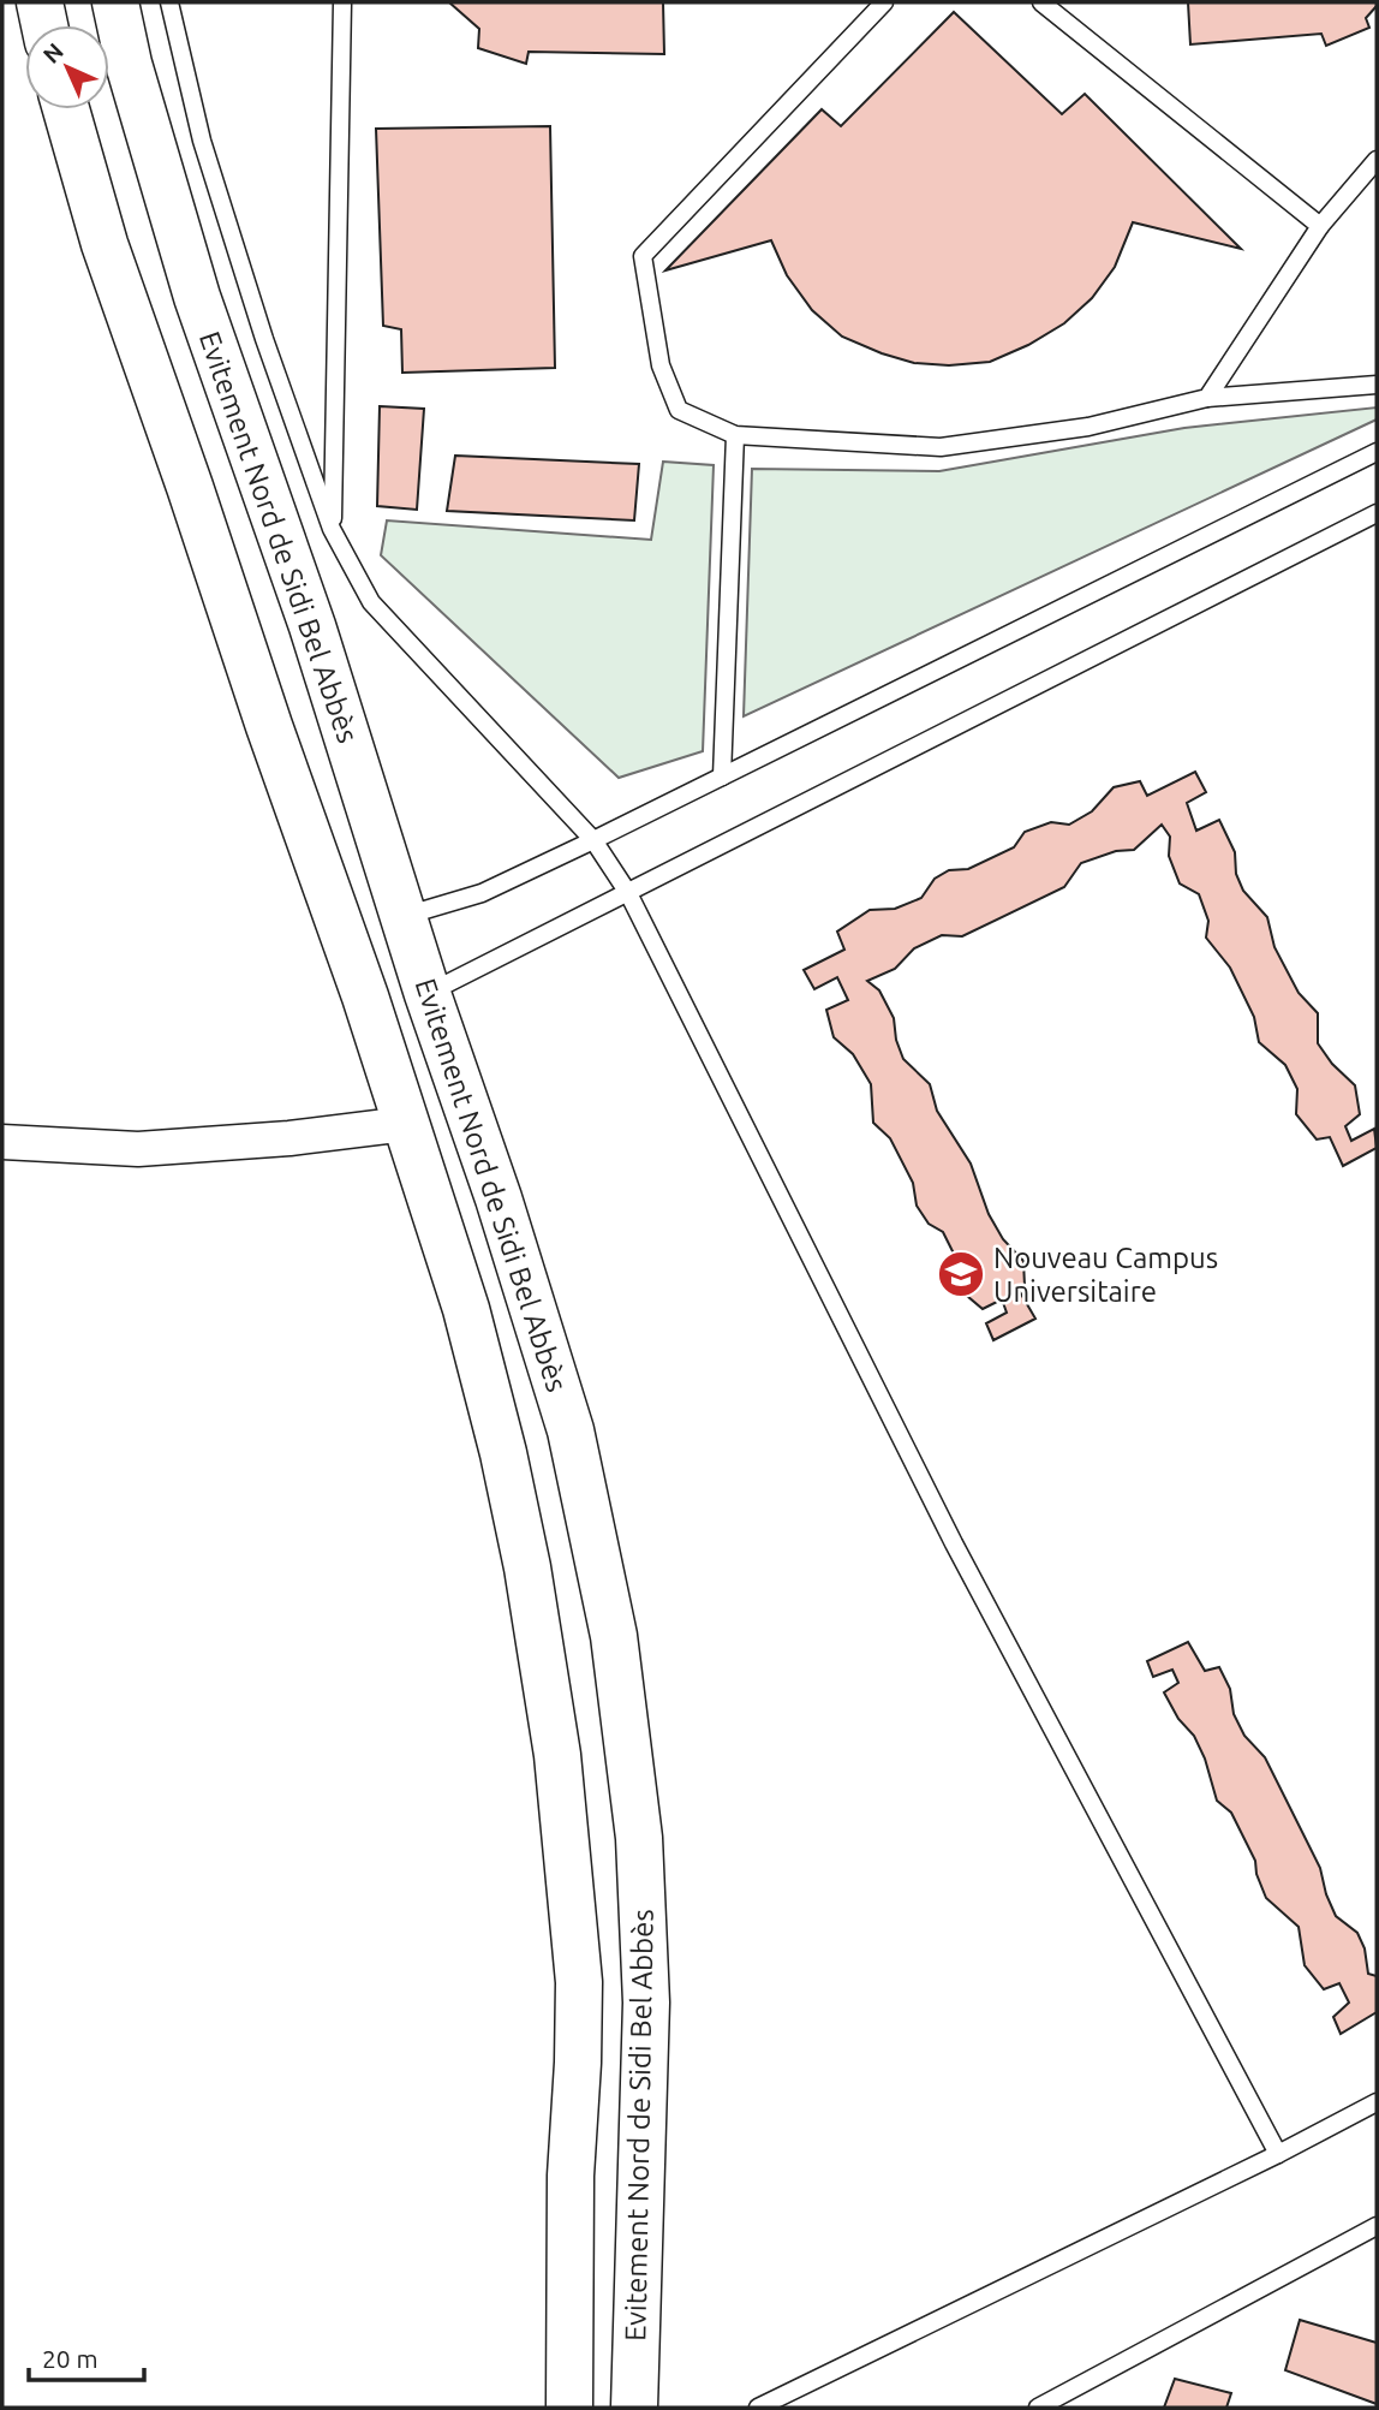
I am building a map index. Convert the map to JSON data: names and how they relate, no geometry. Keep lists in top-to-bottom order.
{
  "streets": {
    "highway": ["Evitement Nord de Sidi Bel Abbès"]
  },
  "places": {
    "school or university": ["Nouveau Campus Universitaire"]
  },
  "scale_bar": "20 m",
  "north": "top left"
}
